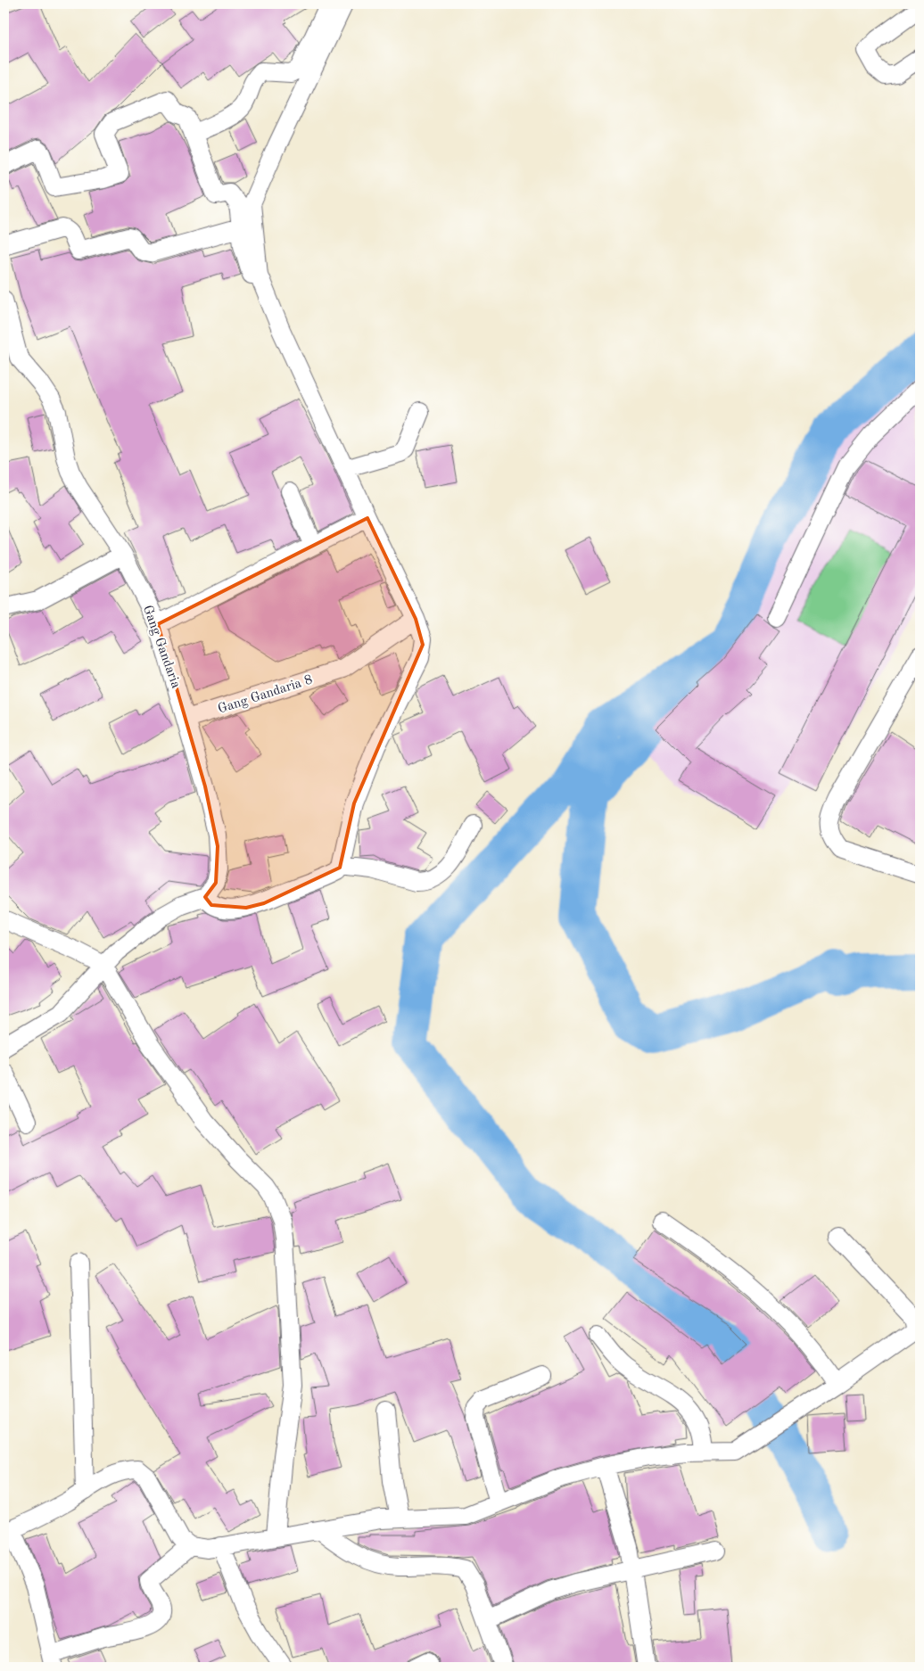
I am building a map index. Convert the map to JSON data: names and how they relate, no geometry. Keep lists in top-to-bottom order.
{
  "streets": {
    "street": ["Gang Gandaria", "Gang Gandaria 8"]
  },
  "crossings": [
    ["Gang Gandaria", "Gang Gandaria 8"]
  ]
}
